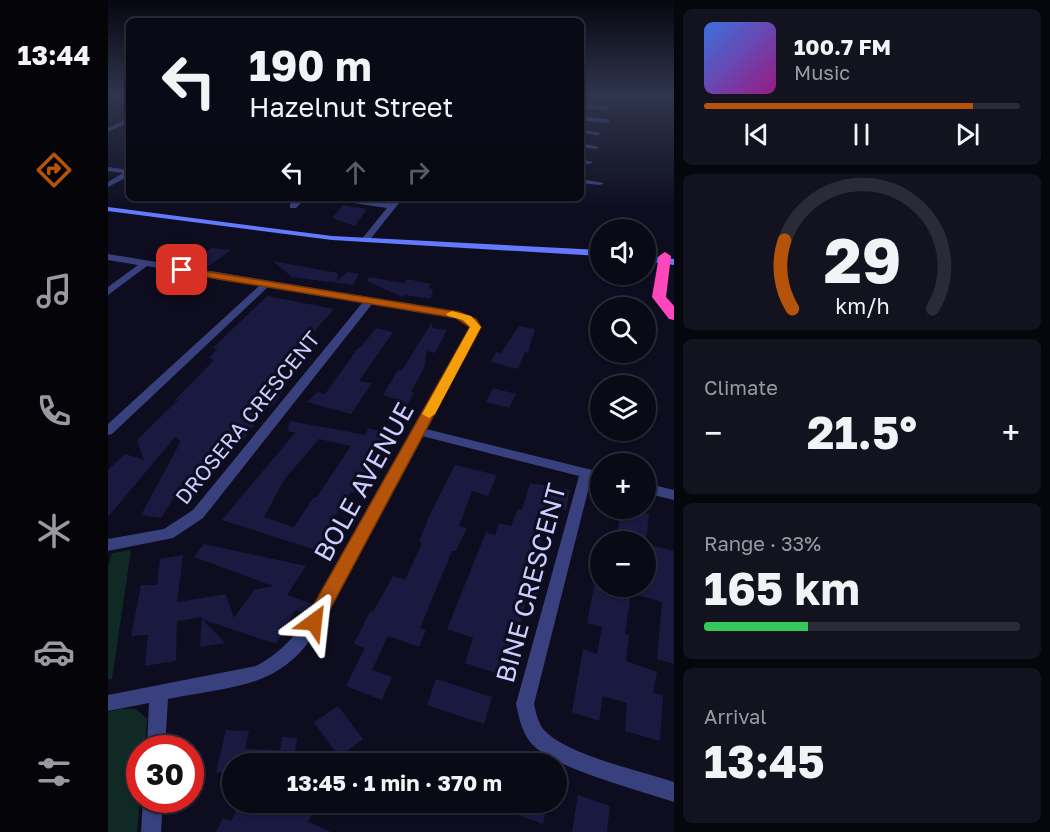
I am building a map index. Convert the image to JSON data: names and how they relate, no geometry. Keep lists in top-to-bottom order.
{
  "streets": {
    "street": ["DROSERA CRESCENT", "BOLE AVENUE", "BINE CRESCENT"]
  },
  "crossings": [
    ["DROSERA CRESCENT", "BOLE AVENUE"],
    ["BOLE AVENUE", "BINE CRESCENT"]
  ],
  "page": {
    "tabs": "13:44",
    "turn": ["190 m", "Hazelnut Street"],
    "song": ["100.7 FM", "Music"],
    "map_buttons": ["+", "−"],
    "tile": [
      "Climate",
      ["Range · 33%", "165 km"],
      ["Arrival", "13:45"]
    ],
    "heat": ["−", "21.5°", "+"],
    "limit": "30",
    "trip": "13:45 · 1 min · 370 m",
    "gauge": ["29", "km/h"]
  }
}
